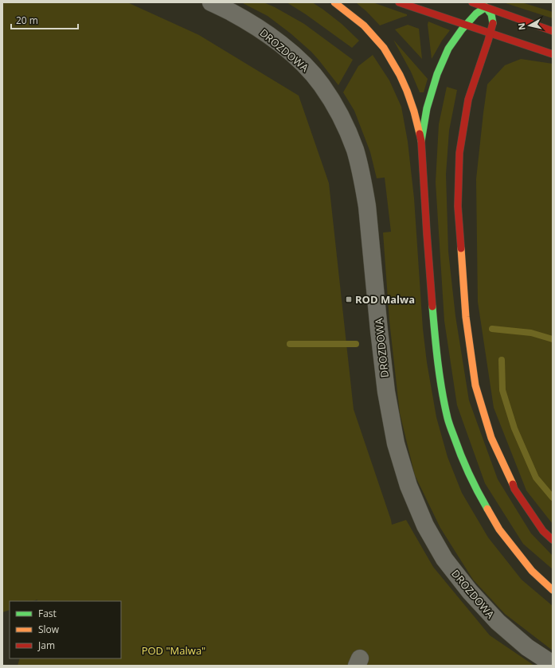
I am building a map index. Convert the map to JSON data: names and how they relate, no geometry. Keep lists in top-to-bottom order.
{
  "streets": {
    "street": ["DROZDOWA"]
  },
  "parks": ["POD \"Malwa\""],
  "places": {
    "transit": ["ROD Malwa"]
  },
  "legend": ["Fast", "Slow", "Jam"],
  "scale_bar": "20 m",
  "north": "left"
}
